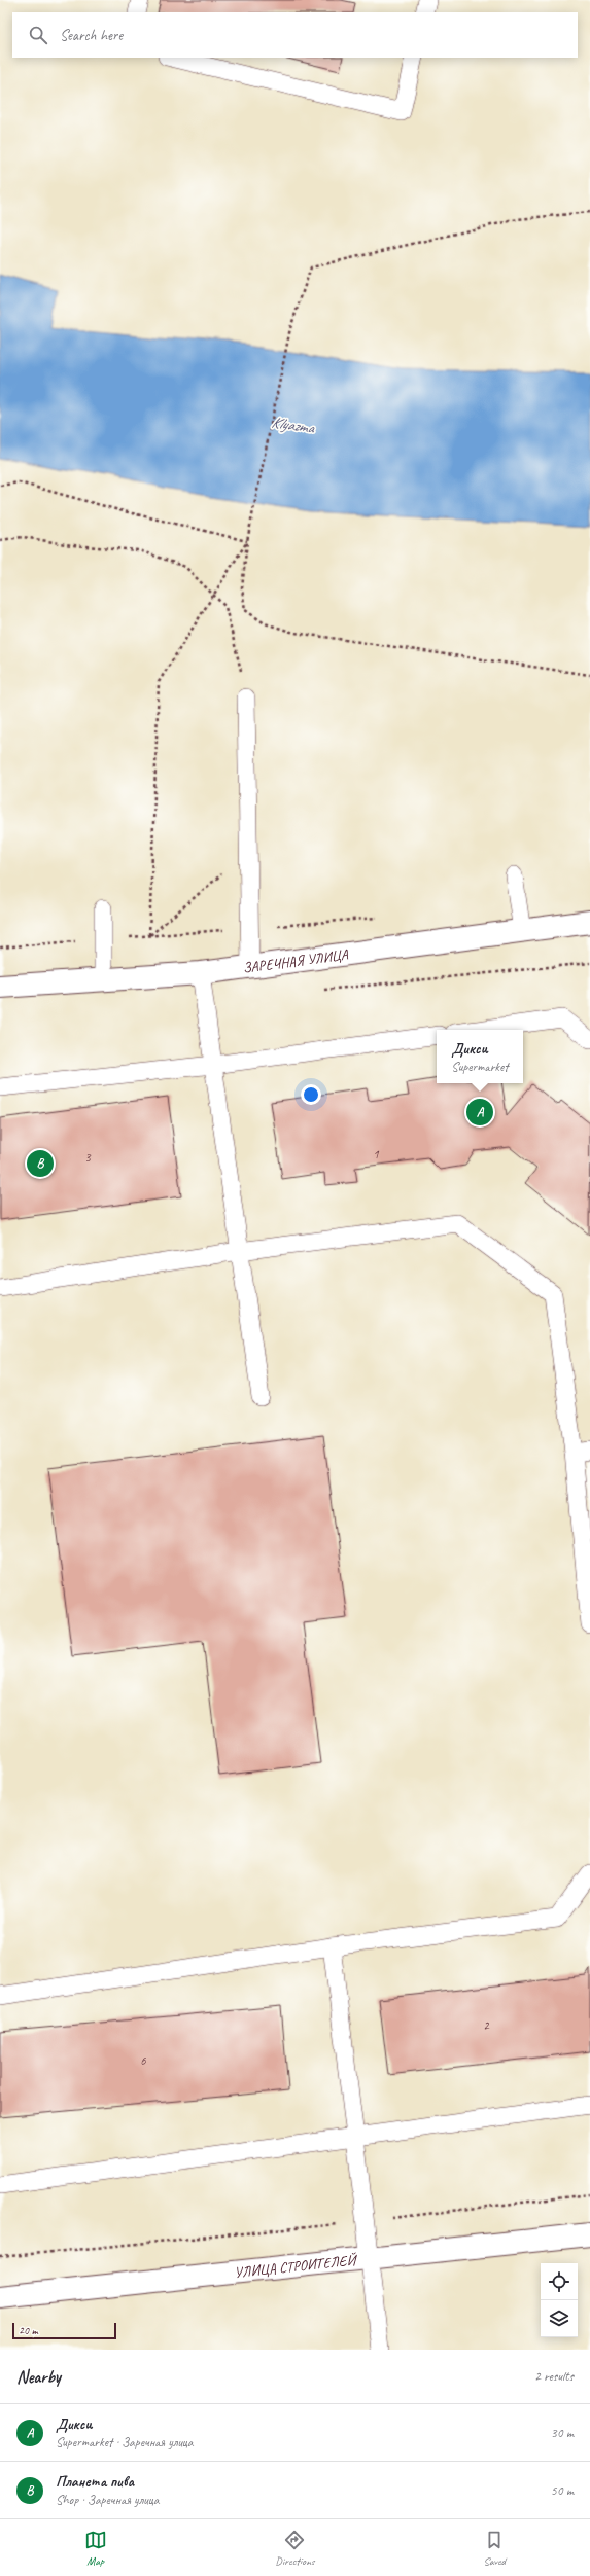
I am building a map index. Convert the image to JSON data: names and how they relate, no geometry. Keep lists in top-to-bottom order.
{
  "streets": {
    "street": ["ЗАРЕЧНАЯ УЛИЦА", "УЛИЦА СТРОИТЕЛЕЙ"]
  },
  "water": ["Klyazma"],
  "house_numbers": [
    "1",
    "3",
    "2",
    "6"
  ],
  "scale_bar": "20 m",
  "page": {
    "search": "Search here",
    "popup": ["Дикси", "Supermarket"],
    "pins": ["A", "B"],
    "scale": "20 m",
    "heading": ["Nearby", "2 results"],
    "list": [
      {
        "mark": "A",
        "name": "Дикси",
        "note": "Supermarket · Заречная улица",
        "value": "30 m"
      },
      {
        "mark": "B",
        "name": "Планета пива",
        "note": "Shop · Заречная улица",
        "value": "50 m"
      }
    ],
    "nav": ["Map", "Directions", "Saved"]
  }
}
